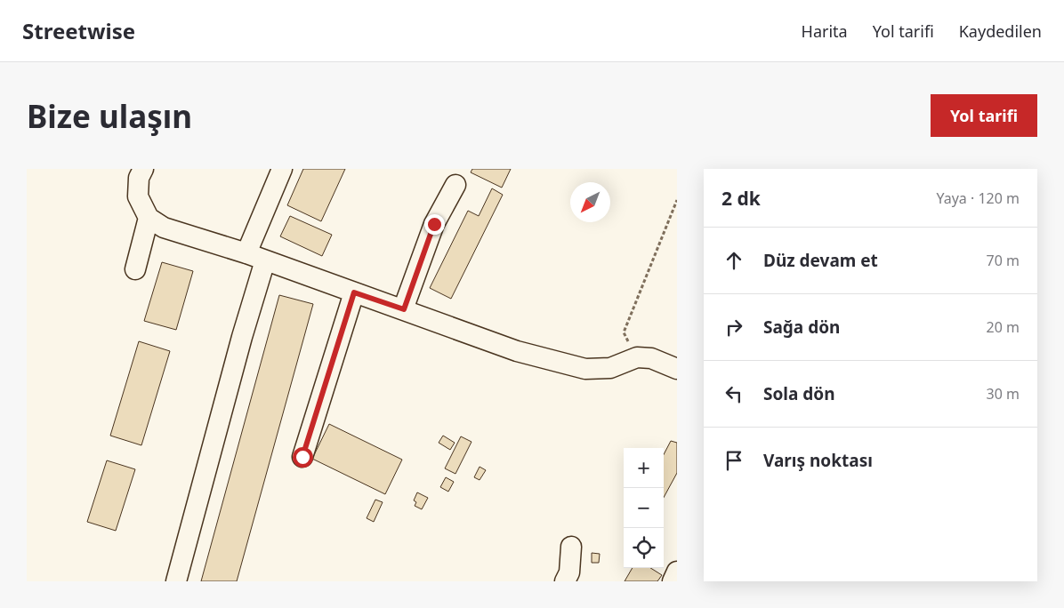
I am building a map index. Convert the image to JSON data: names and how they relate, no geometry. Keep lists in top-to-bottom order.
{
  "north": "bottom left",
  "page": {
    "header": "Streetwise",
    "nav": ["Harita", "Yol tarifi", "Kaydedilen"],
    "buttons": "Yol tarifi",
    "title": "Bize ulaşın",
    "heading": ["2 dk", "Yaya · 120 m"],
    "list": [
      ["Düz devam et", "70 m"],
      ["Sağa dön", "20 m"],
      ["Sola dön", "30 m"],
      "Varış noktası"
    ],
    "map_buttons": ["+", "−"]
  }
}
